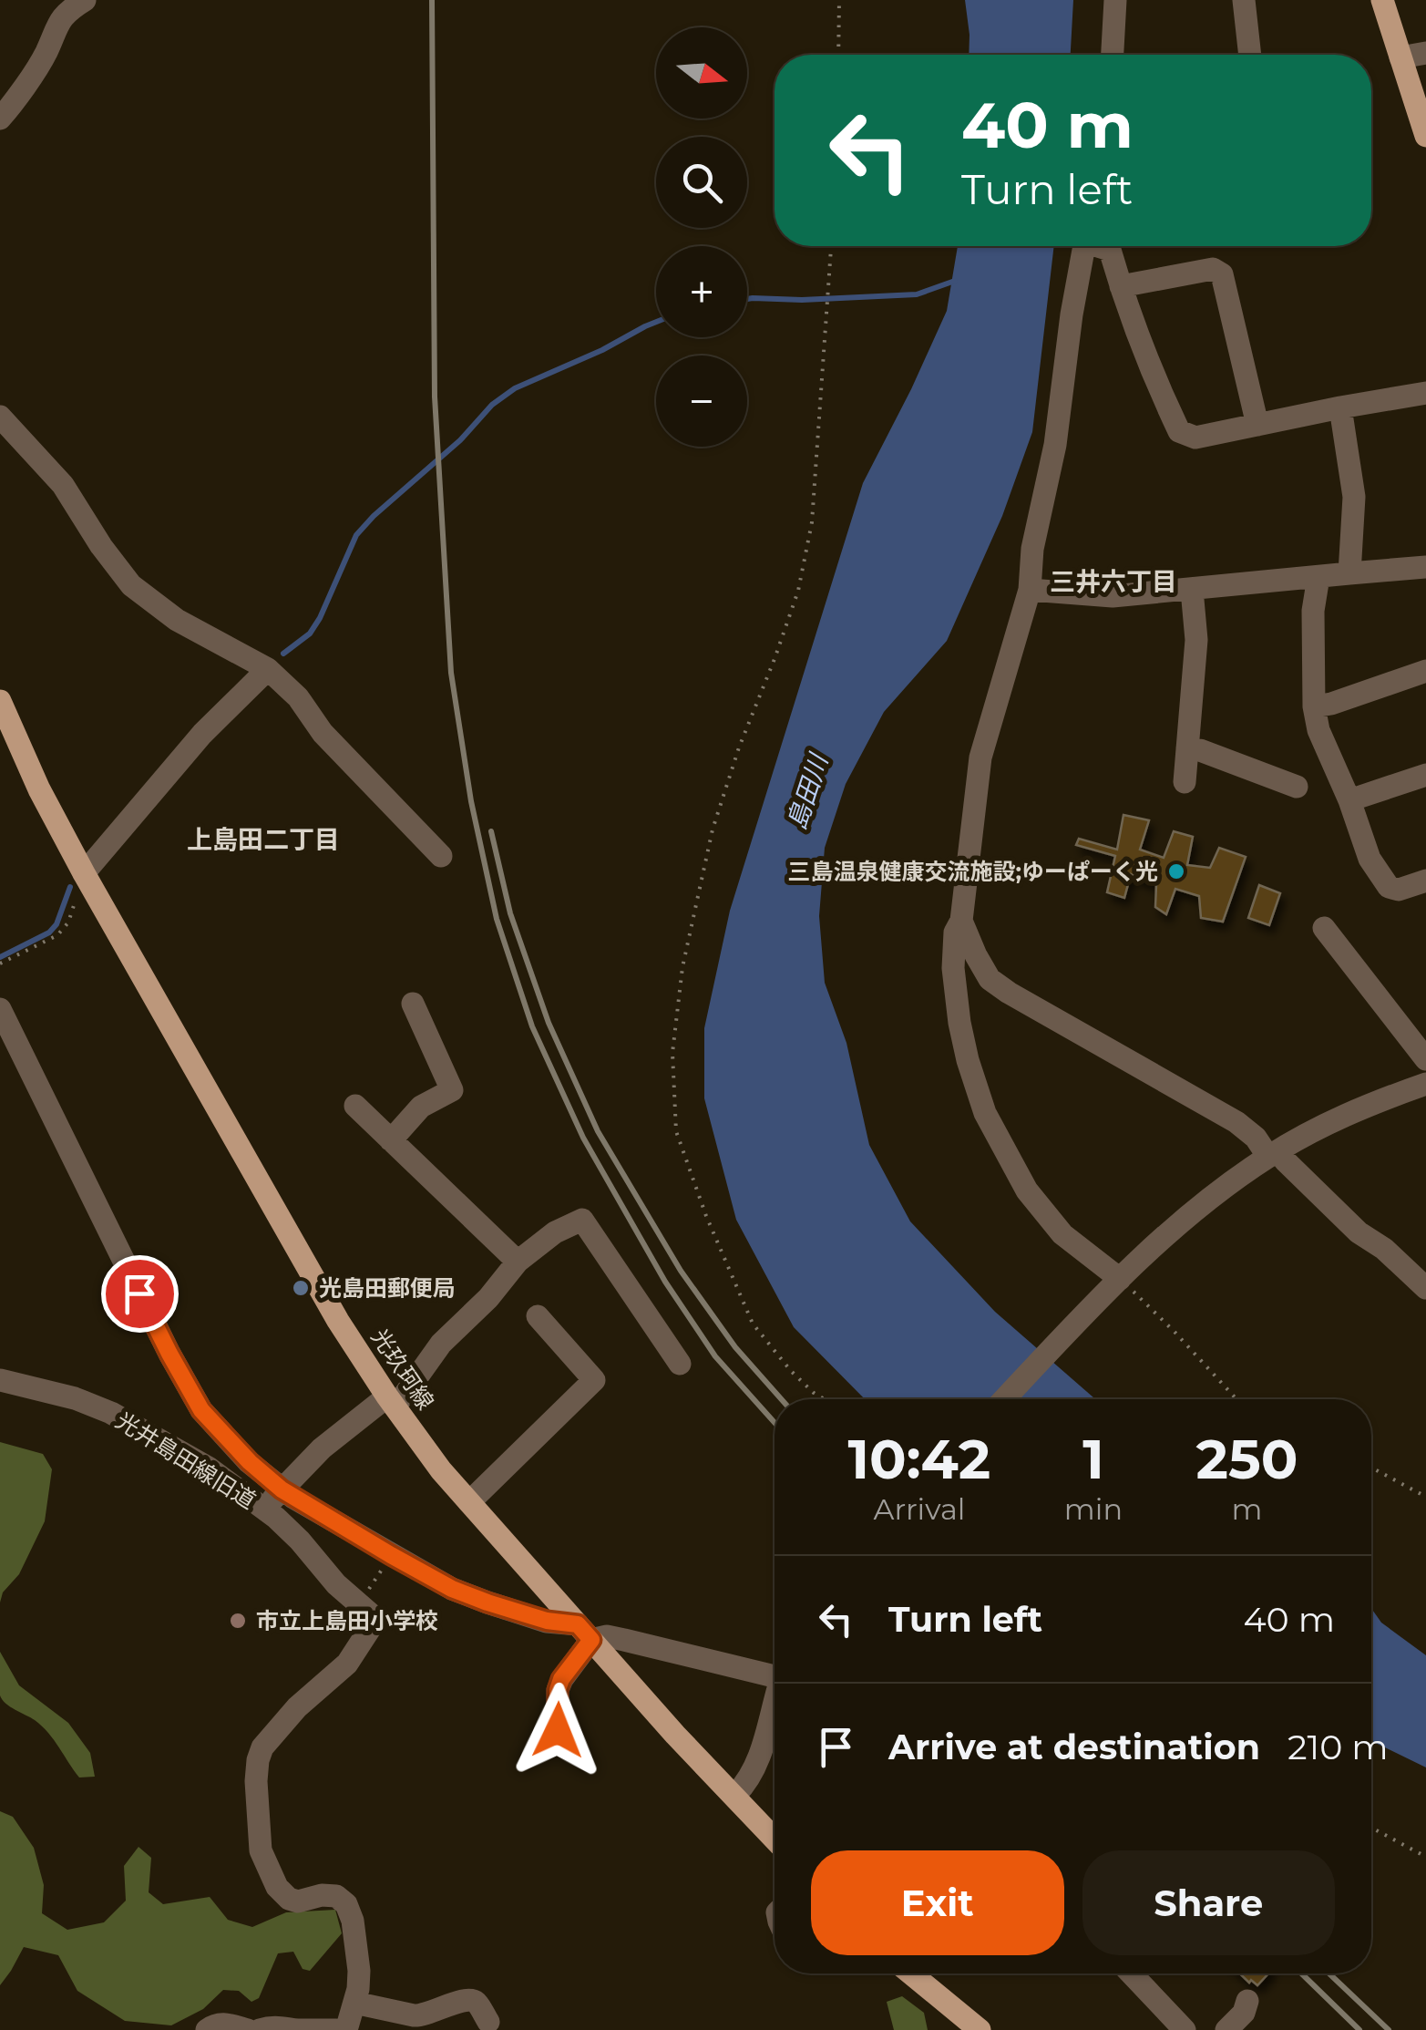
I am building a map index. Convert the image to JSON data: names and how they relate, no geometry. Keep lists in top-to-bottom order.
{
  "streets": {
    "main road": ["光玖珂線"],
    "street": ["光井島田線旧道"]
  },
  "crossings": [
    ["光玖珂線", "光井島田線旧道"]
  ],
  "districts": ["三井六丁目", "上島田二丁目"],
  "water": ["島田川"],
  "places": ["三島温泉健康交流施設;ゆーぱーく光", "光島田郵便局", "市立上島田小学校"],
  "north": "right",
  "page": {
    "map_buttons": ["+", "−"],
    "turn": ["40 m", "Turn left"],
    "eta": [
      "10:42",
      "Arrival",
      "1",
      "min",
      "250",
      "m"
    ],
    "list": [
      {
        "name": "Turn left",
        "value": "40 m"
      },
      {
        "name": "Arrive at destination",
        "value": "210 m"
      }
    ],
    "buttons": ["Exit", "Share"]
  }
}
